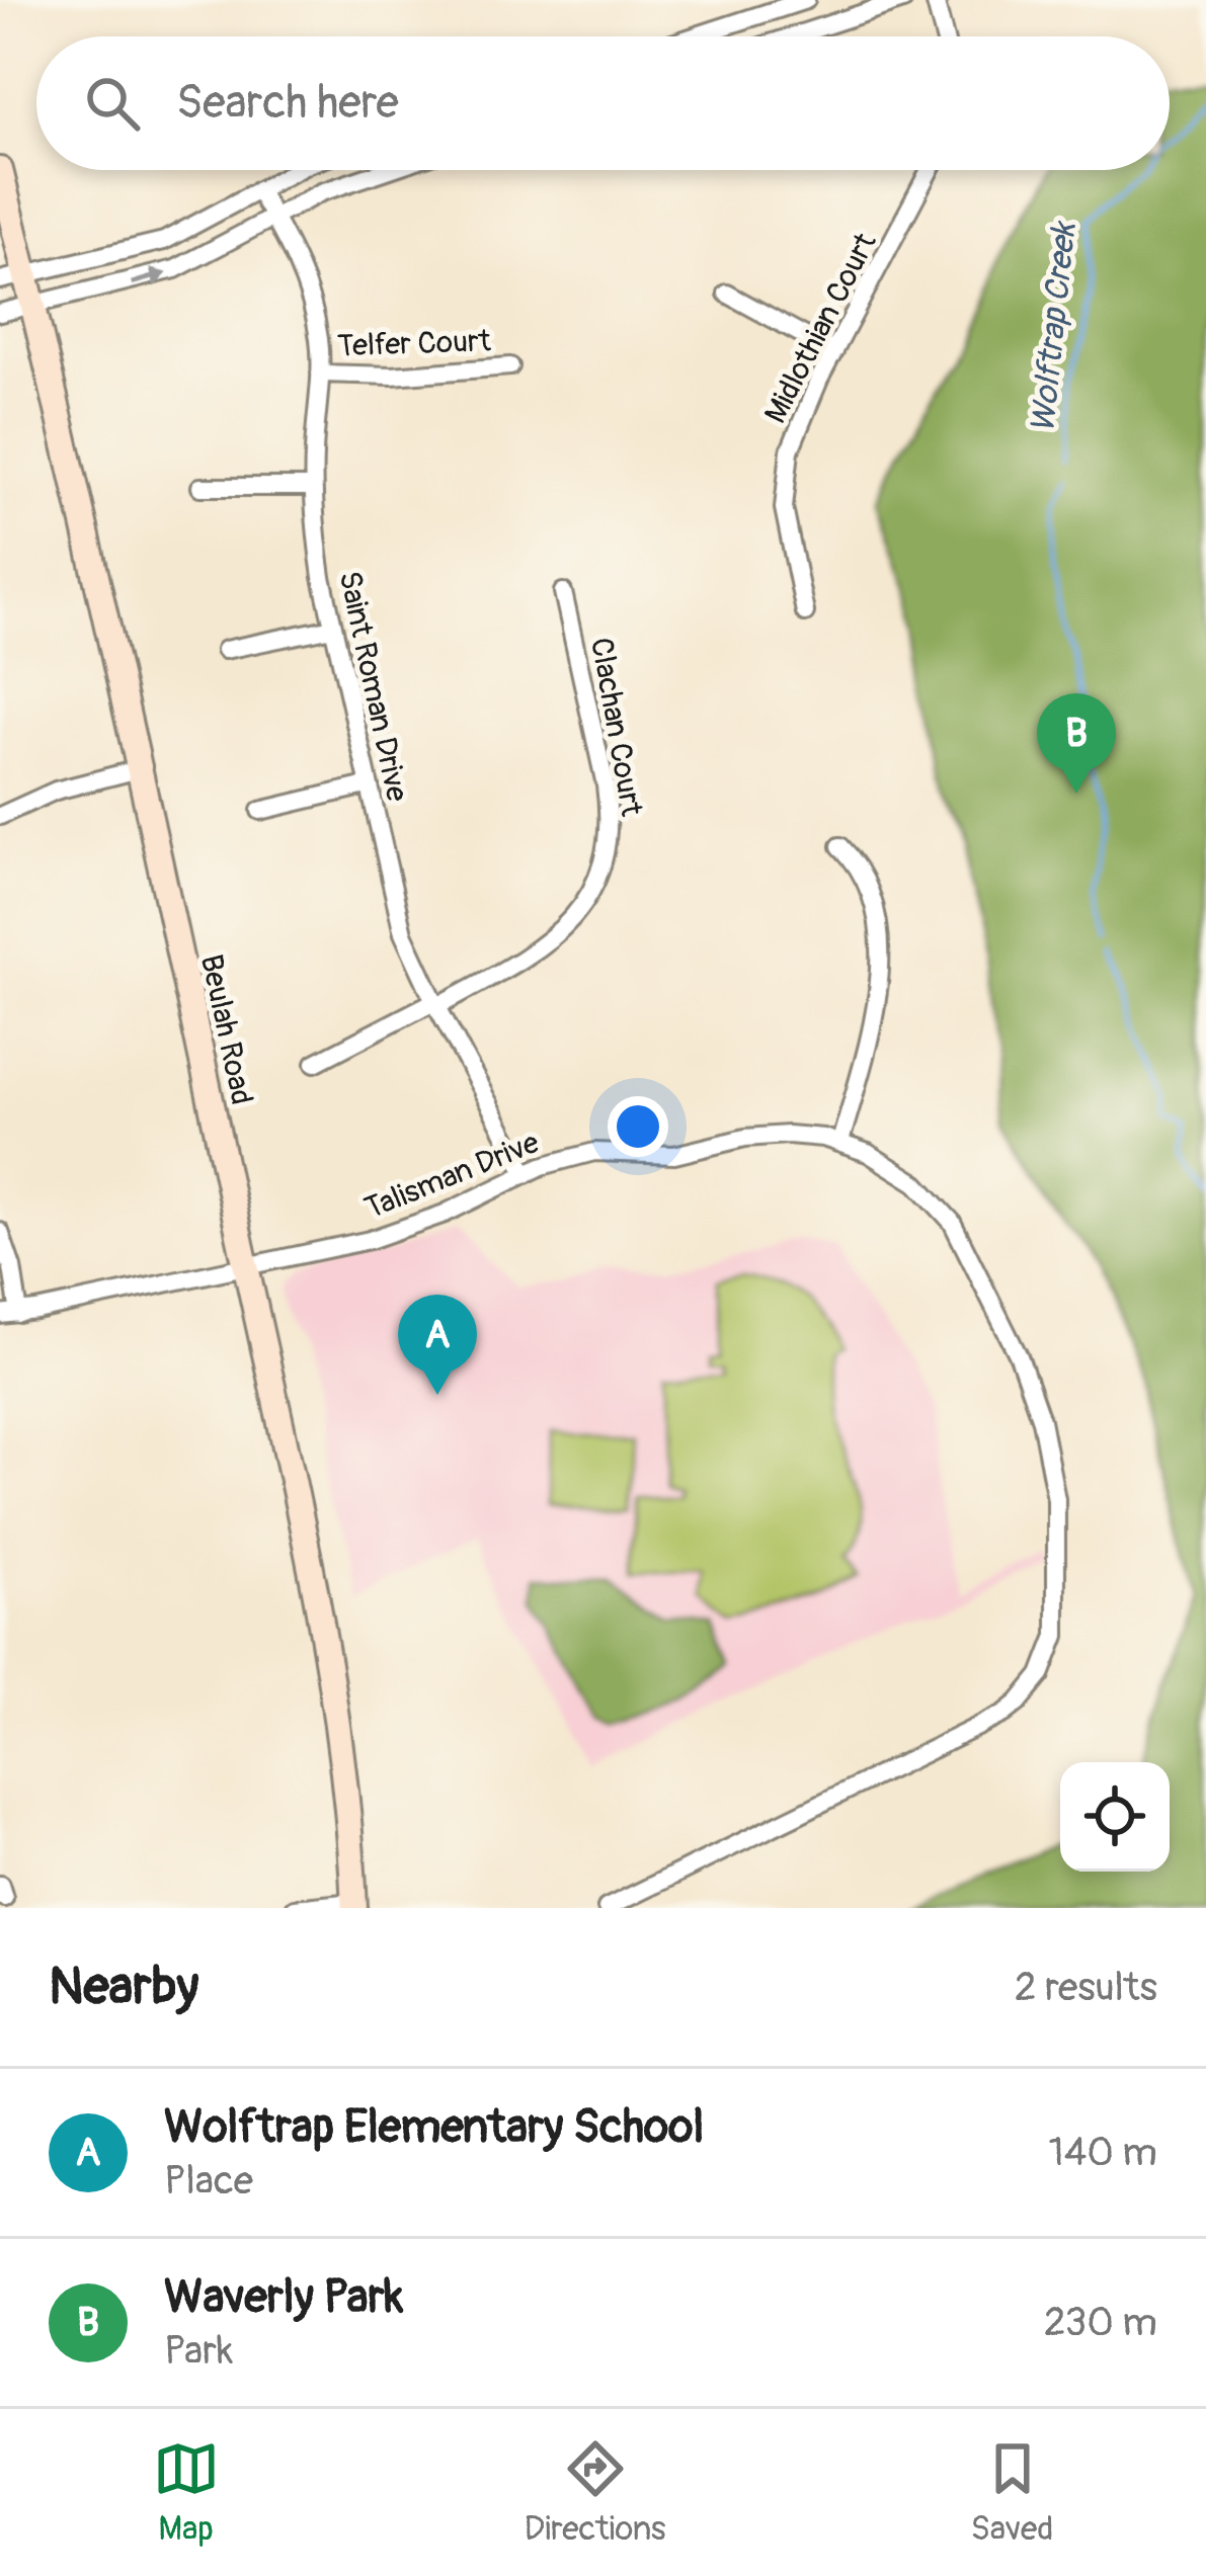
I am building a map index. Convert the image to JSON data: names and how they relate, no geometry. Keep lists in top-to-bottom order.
{
  "streets": {
    "main road": ["Beulah Road"],
    "street": [
      "Midlothian Court",
      "Telfer Court",
      "Saint Roman Drive",
      "Clachan Court",
      "Talisman Drive"
    ]
  },
  "crossings": [
    ["Telfer Court", "Saint Roman Drive"],
    ["Saint Roman Drive", "Clachan Court"],
    ["Saint Roman Drive", "Talisman Drive"],
    ["Beulah Road", "Talisman Drive"]
  ],
  "water": ["Wolftrap Creek"],
  "page": {
    "search": "Search here",
    "pins": ["B", "A"],
    "heading": ["Nearby", "2 results"],
    "list": [
      {
        "mark": "A",
        "name": "Wolftrap Elementary School",
        "note": "Place",
        "value": "140 m"
      },
      {
        "mark": "B",
        "name": "Waverly Park",
        "note": "Park",
        "value": "230 m"
      }
    ],
    "nav": ["Map", "Directions", "Saved"]
  }
}
